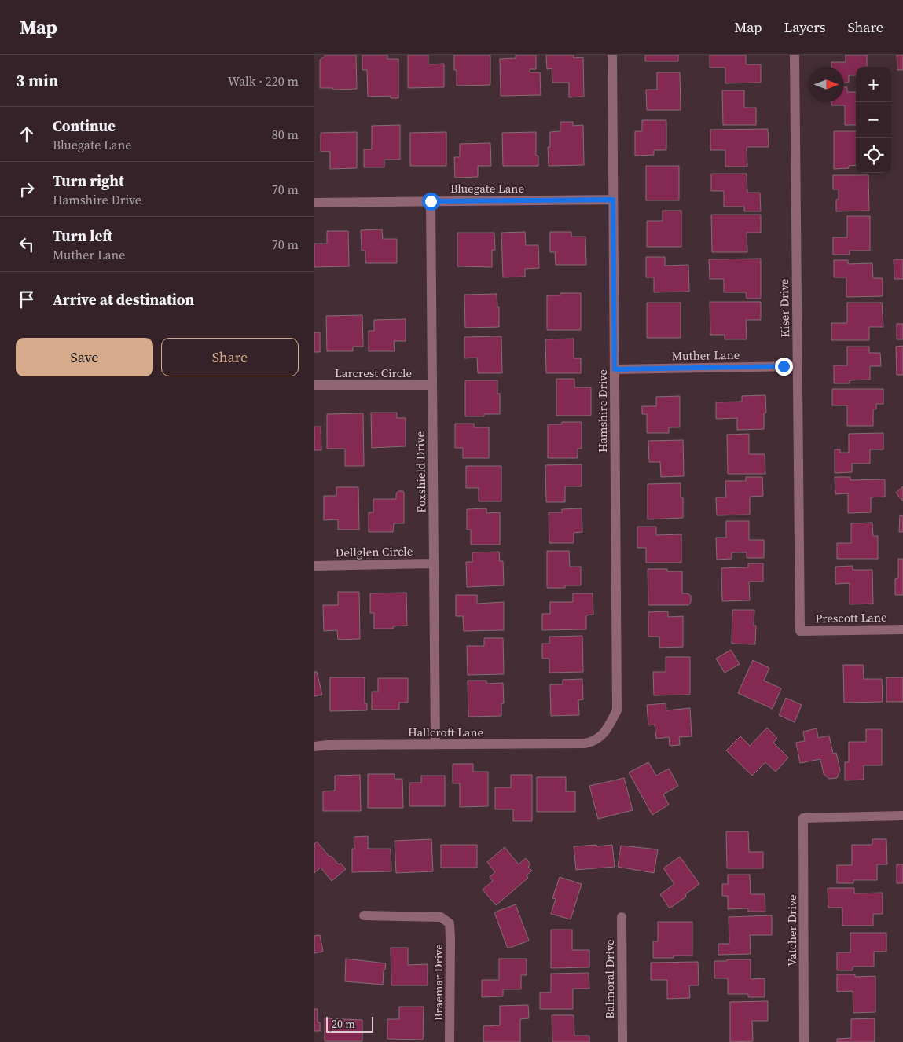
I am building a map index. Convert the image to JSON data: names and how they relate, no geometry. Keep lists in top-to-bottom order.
{
  "streets": {
    "street": [
      "Bluegate Lane",
      "Kiser Drive",
      "Muther Lane",
      "Larcrest Circle",
      "Hamshire Drive",
      "Foxshield Drive",
      "Dellglen Circle",
      "Prescott Lane",
      "Hallcroft Lane",
      "Vatcher Drive",
      "Balmoral Drive",
      "Braemar Drive"
    ]
  },
  "crossings": [
    ["Bluegate Lane", "Hamshire Drive"],
    ["Bluegate Lane", "Foxshield Drive"],
    ["Kiser Drive", "Muther Lane"],
    ["Kiser Drive", "Prescott Lane"],
    ["Muther Lane", "Hamshire Drive"],
    ["Larcrest Circle", "Foxshield Drive"],
    ["Hamshire Drive", "Hallcroft Lane"],
    ["Foxshield Drive", "Dellglen Circle"],
    ["Foxshield Drive", "Hallcroft Lane"]
  ],
  "scale_bar": "20 m",
  "north": "right",
  "page": {
    "header": "Map",
    "nav": ["Map", "Layers", "Share"],
    "heading": ["3 min", "Walk · 220 m"],
    "map_buttons": ["+", "−"],
    "list": [
      ["Continue", "Bluegate Lane", "80 m"],
      ["Turn right", "Hamshire Drive", "70 m"],
      ["Turn left", "Muther Lane", "70 m"],
      "Arrive at destination"
    ],
    "buttons": ["Save", "Share"],
    "scale": "20 m"
  }
}
